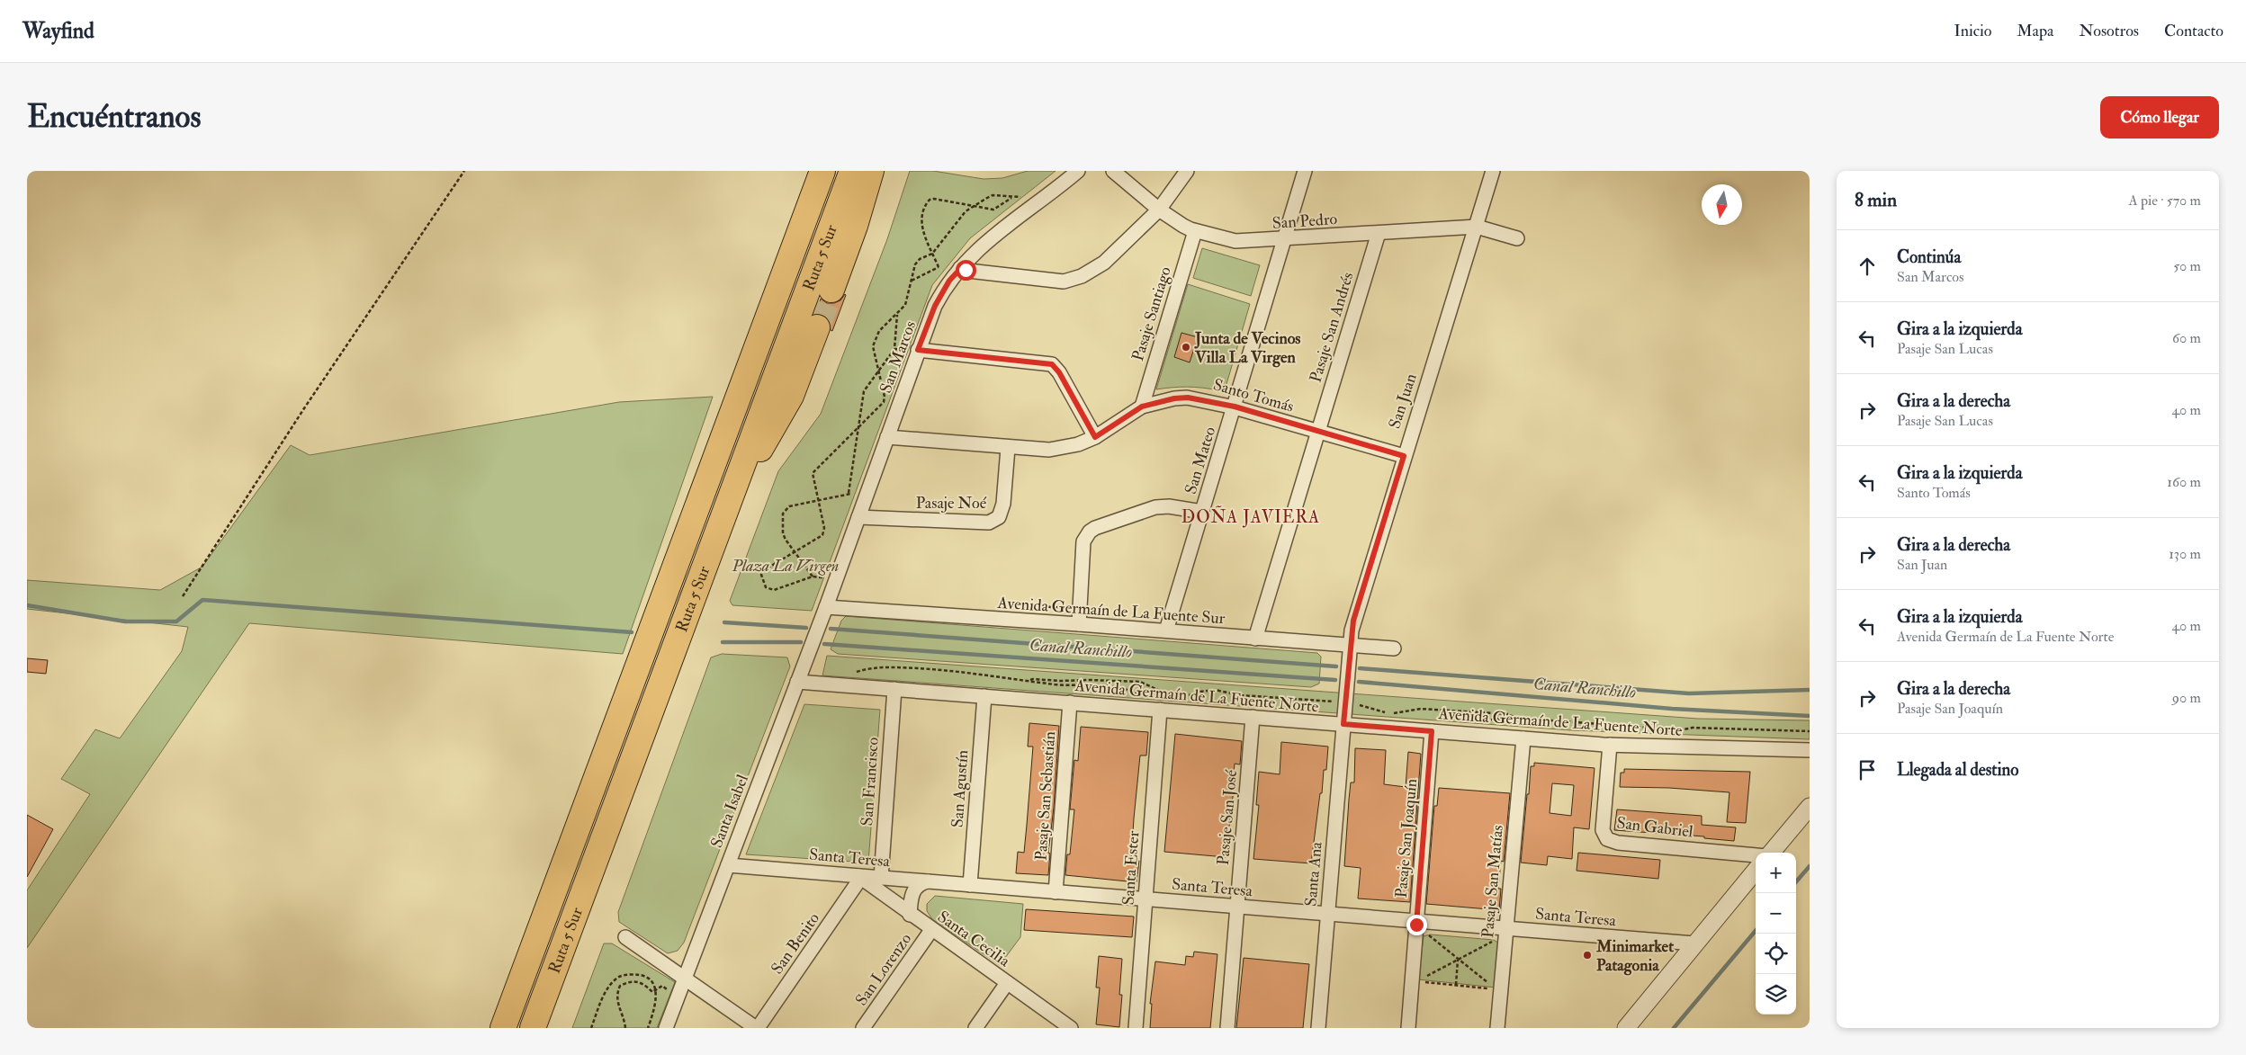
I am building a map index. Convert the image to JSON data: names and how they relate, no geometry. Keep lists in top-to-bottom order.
{
  "streets": {
    "highway": ["Ruta 5 Sur"],
    "street": [
      "San Pedro",
      "Pasaje Santiago",
      "Pasaje San Andrés",
      "San Marcos",
      "Santo Tomás",
      "San Juan",
      "San Mateo",
      "Pasaje Noé",
      "Avenida Germaín de La Fuente Sur",
      "Avenida Germaín de La Fuente Norte",
      "San Francisco",
      "San Agustín",
      "Pasaje San Sebastián",
      "Santa Isabel",
      "Pasaje San José",
      "San Gabriel",
      "Pasaje San Joaquín",
      "Santa Teresa",
      "Santa Ester",
      "Santa Ana",
      "Pasaje San Matías",
      "Santa Cecilia",
      "San Benito",
      "San Lorenzo"
    ]
  },
  "crossings": [
    ["San Pedro", "Pasaje Santiago"],
    ["San Pedro", "Pasaje San Andrés"],
    ["San Pedro", "San Juan"],
    ["San Pedro", "San Mateo"],
    ["Pasaje Santiago", "Santo Tomás"],
    ["Pasaje San Andrés", "Santo Tomás"],
    ["Pasaje San Andrés", "Avenida Germaín de La Fuente Sur"],
    ["San Marcos", "Santo Tomás"],
    ["San Marcos", "Pasaje Noé"],
    ["San Marcos", "Avenida Germaín de La Fuente Sur"],
    ["San Marcos", "Santa Isabel"],
    ["Santo Tomás", "San Juan"],
    ["Santo Tomás", "San Mateo"],
    ["Santo Tomás", "Pasaje Noé"],
    ["San Juan", "Avenida Germaín de La Fuente Sur"],
    ["San Juan", "Avenida Germaín de La Fuente Norte"],
    ["San Juan", "Santa Ana"],
    ["San Mateo", "Avenida Germaín de La Fuente Sur"],
    ["Avenida Germaín de La Fuente Sur", "Santa Isabel"],
    ["Avenida Germaín de La Fuente Norte", "San Francisco"],
    ["Avenida Germaín de La Fuente Norte", "San Agustín"],
    ["Avenida Germaín de La Fuente Norte", "Pasaje San Sebastián"],
    ["Avenida Germaín de La Fuente Norte", "Santa Isabel"],
    ["Avenida Germaín de La Fuente Norte", "Pasaje San José"],
    ["Avenida Germaín de La Fuente Norte", "San Gabriel"],
    ["Avenida Germaín de La Fuente Norte", "Pasaje San Joaquín"],
    ["Avenida Germaín de La Fuente Norte", "Santa Ester"],
    ["Avenida Germaín de La Fuente Norte", "Santa Ana"],
    ["Avenida Germaín de La Fuente Norte", "Pasaje San Matías"],
    ["San Francisco", "Santa Teresa"],
    ["San Agustín", "Santa Teresa"],
    ["Pasaje San Sebastián", "Santa Teresa"],
    ["Santa Isabel", "Santa Teresa"],
    ["Pasaje San José", "Santa Teresa"],
    ["Pasaje San Joaquín", "Santa Teresa"],
    ["Santa Teresa", "Santa Ester"],
    ["Santa Teresa", "Santa Ana"],
    ["Santa Teresa", "Pasaje San Matías"],
    ["Santa Teresa", "Santa Cecilia"],
    ["Santa Teresa", "San Benito"],
    ["Santa Cecilia", "San Benito"],
    ["Santa Cecilia", "San Lorenzo"]
  ],
  "districts": ["DOÑA JAVIERA"],
  "water": ["Canal Ranchillo"],
  "parks": ["Plaza La Virgen"],
  "places": ["Junta de Vecinos Villa La Virgen", "Minimarket Patagonia"],
  "north": "bottom",
  "page": {
    "header": "Wayfind",
    "nav": [
      "Inicio",
      "Mapa",
      "Nosotros",
      "Contacto"
    ],
    "buttons": "Cómo llegar",
    "title": "Encuéntranos",
    "heading": ["8 min", "A pie · 570 m"],
    "list": [
      ["Continúa", "San Marcos", "50 m"],
      ["Gira a la izquierda", "Pasaje San Lucas", "60 m"],
      ["Gira a la derecha", "Pasaje San Lucas", "40 m"],
      ["Gira a la izquierda", "Santo Tomás", "160 m"],
      ["Gira a la derecha", "San Juan", "130 m"],
      ["Gira a la izquierda", "Avenida Germaín de La Fuente Norte", "40 m"],
      ["Gira a la derecha", "Pasaje San Joaquín", "90 m"],
      "Llegada al destino"
    ],
    "map_buttons": ["+", "−"]
  }
}
